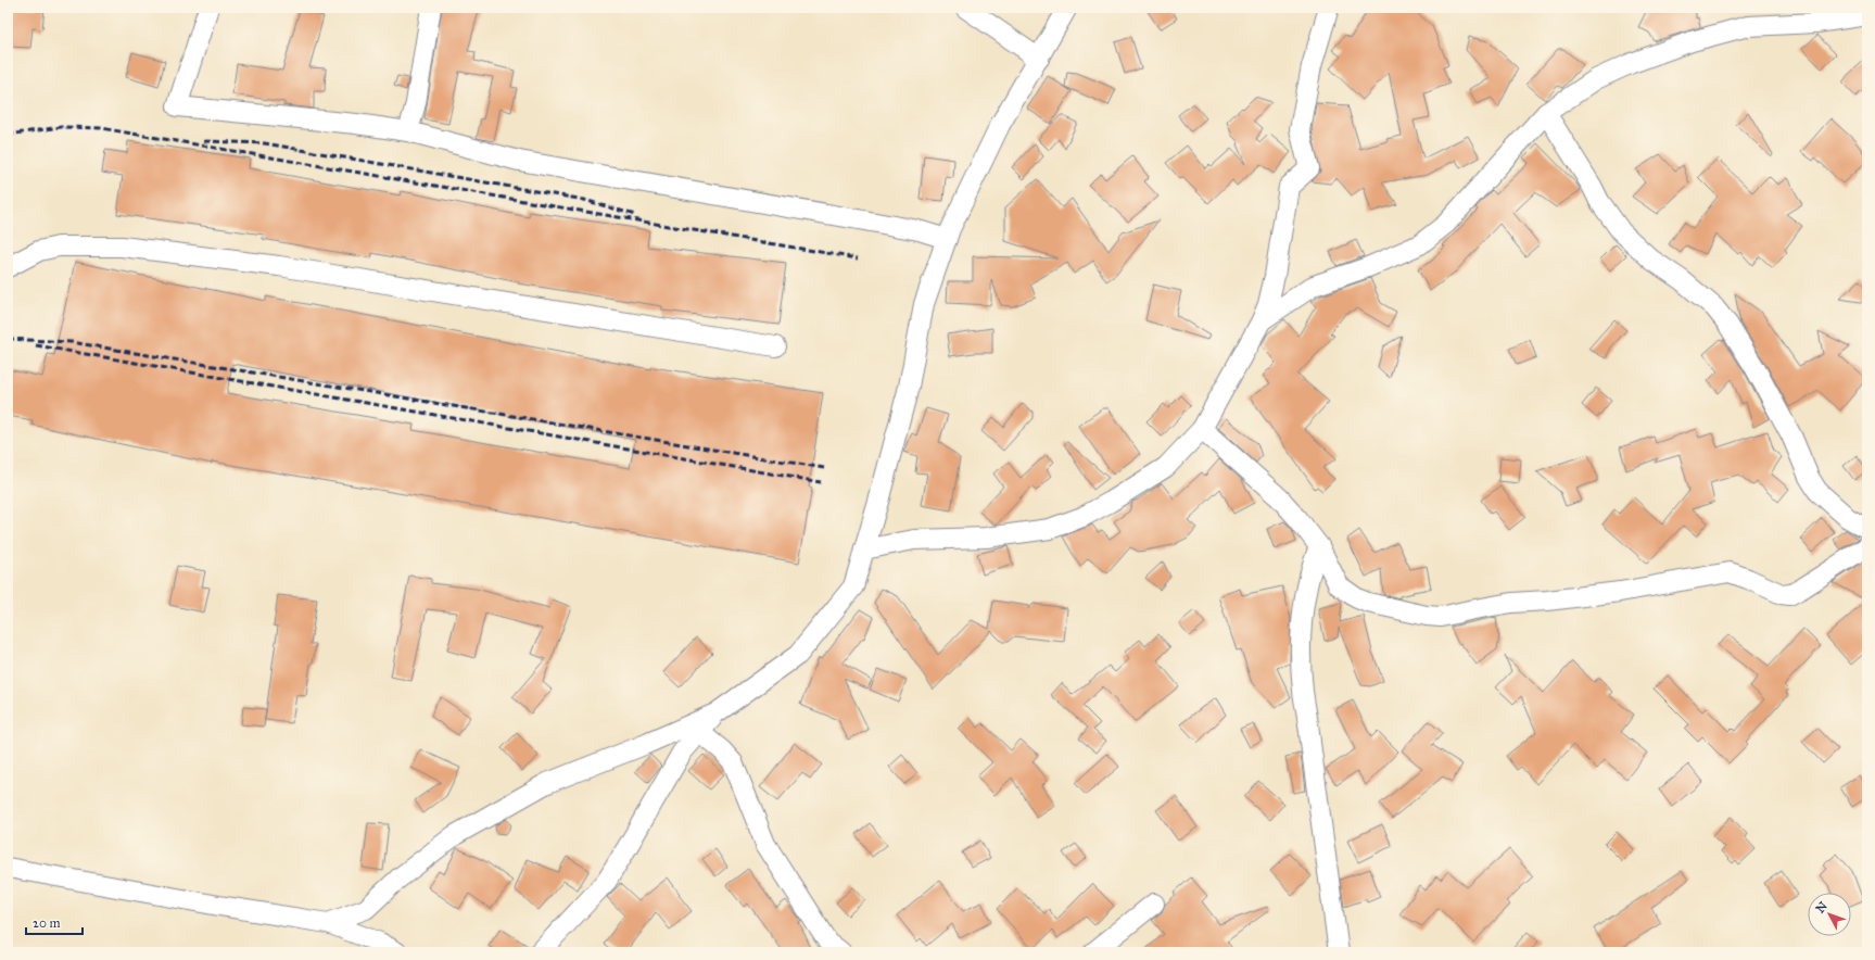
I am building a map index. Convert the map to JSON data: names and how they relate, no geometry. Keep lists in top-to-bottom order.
{
  "scale_bar": "20 m",
  "north": "top left"
}
